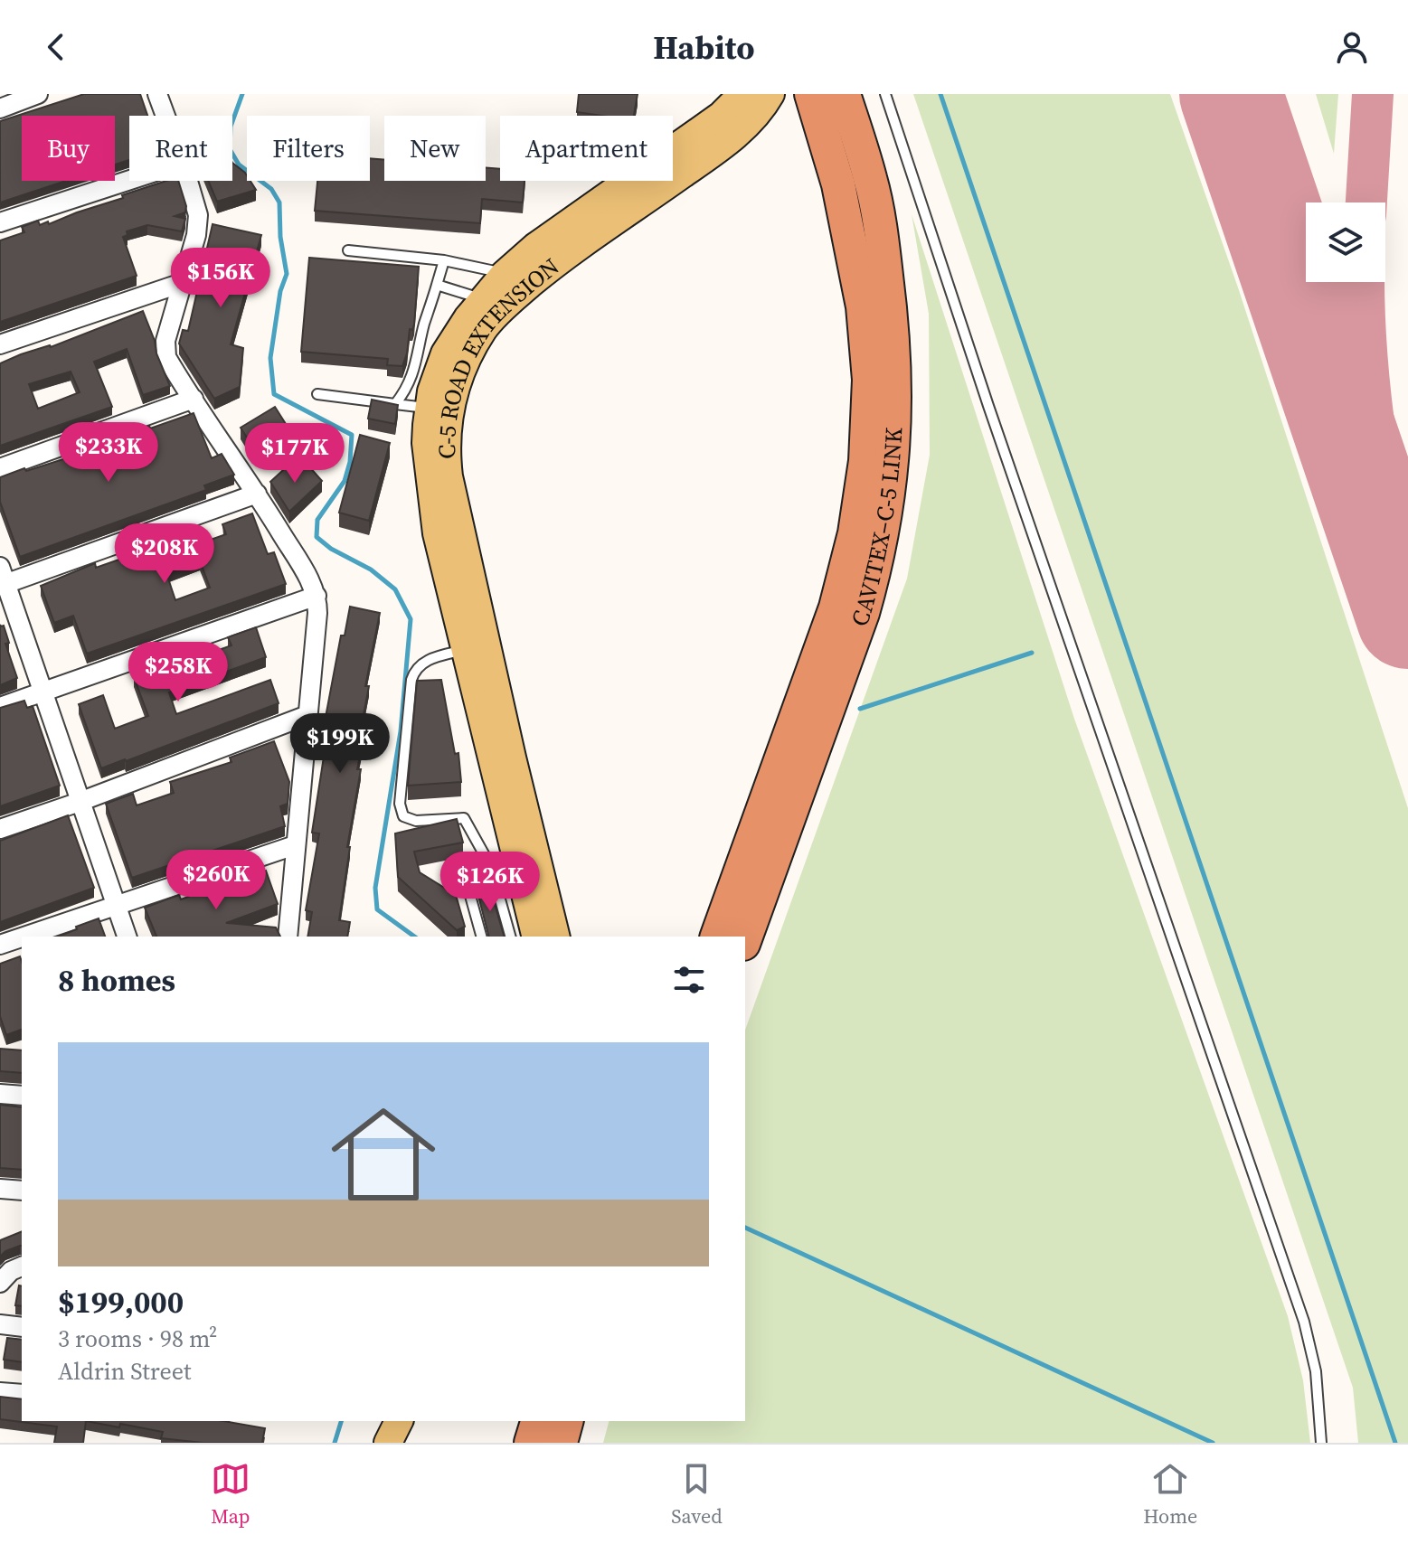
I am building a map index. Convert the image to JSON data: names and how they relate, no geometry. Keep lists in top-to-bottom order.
{
  "streets": {
    "highway": ["CAVITEX–C-5 LINK"],
    "main road": ["C-5 ROAD EXTENSION"]
  },
  "page": {
    "header": "Habito",
    "chip": [
      "Buy",
      "Rent",
      "Filters",
      "New",
      "Apartment"
    ],
    "price": [
      "$156K",
      "$233K",
      "$177K",
      "$208K",
      "$258K",
      "$199K",
      "$260K",
      "$126K"
    ],
    "heading": "8 homes",
    "list": [
      {
        "name": "$199,000",
        "note": "3 rooms · 98 m² · Aldrin Street"
      }
    ],
    "tabs": ["Map", "Saved", "Home"]
  }
}
